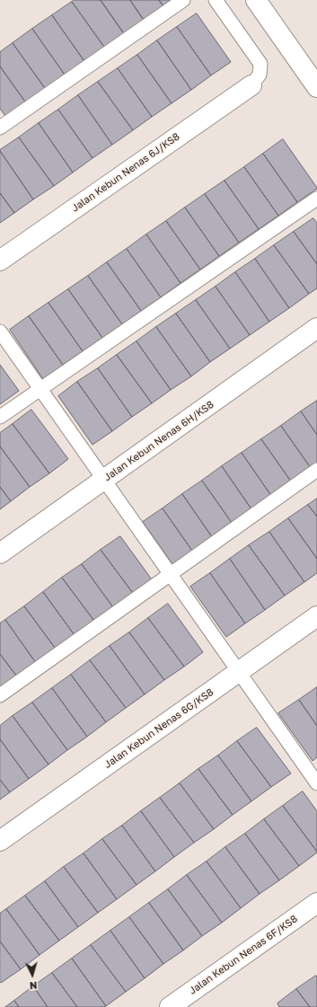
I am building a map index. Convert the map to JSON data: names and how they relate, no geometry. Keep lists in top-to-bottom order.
{
  "streets": {
    "street": [
      "Jalan Kebun Nenas 6J/KS8",
      "Jalan Kebun Nenas 6H/KS8",
      "Jalan Kebun Nenas 6G/KS8",
      "Jalan Kebun Nenas 6F/KS8"
    ]
  },
  "north": "bottom"
}
